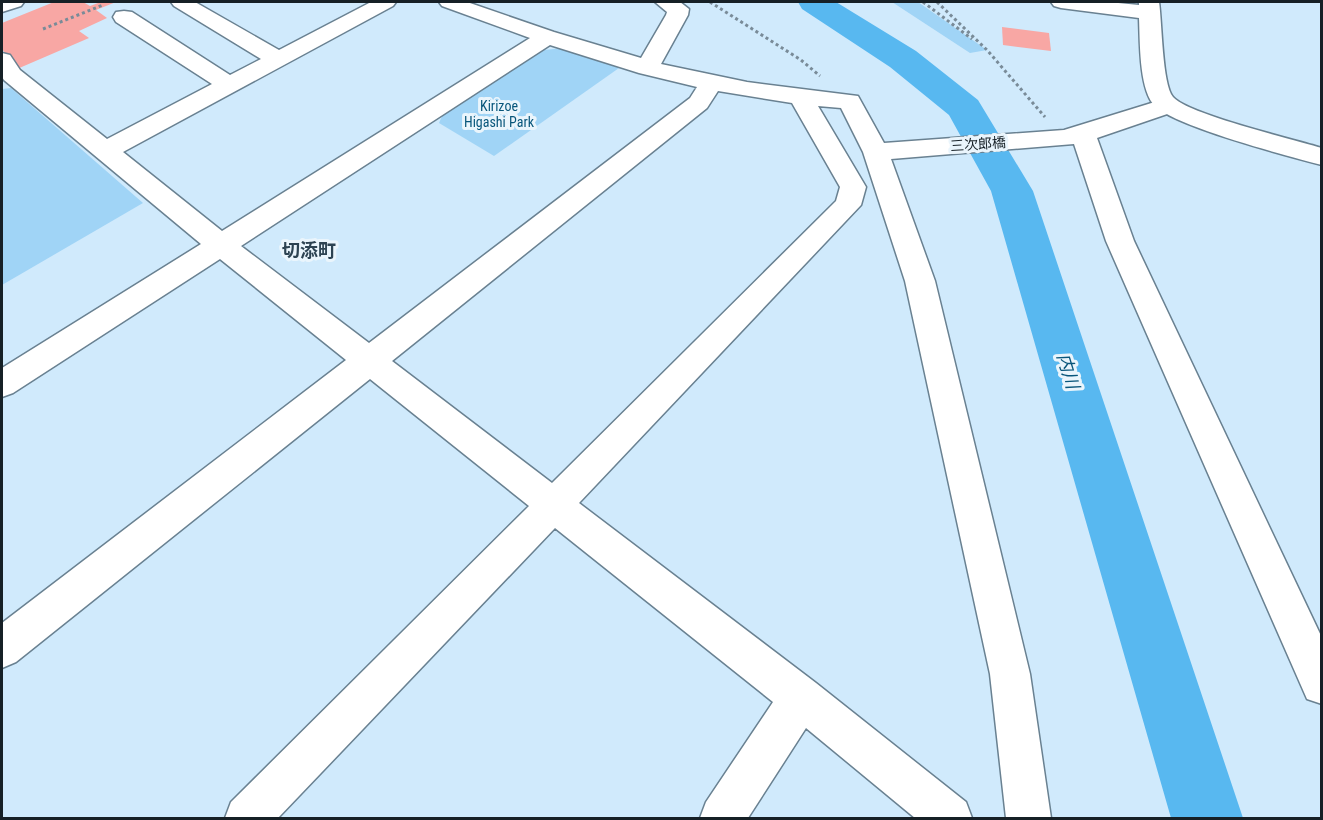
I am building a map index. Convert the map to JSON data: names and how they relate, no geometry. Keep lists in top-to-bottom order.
{
  "streets": {
    "street": ["三次郎橋"]
  },
  "districts": ["切添町"],
  "water": ["内川"],
  "parks": ["Kirizoe Higashi Park"]
}
